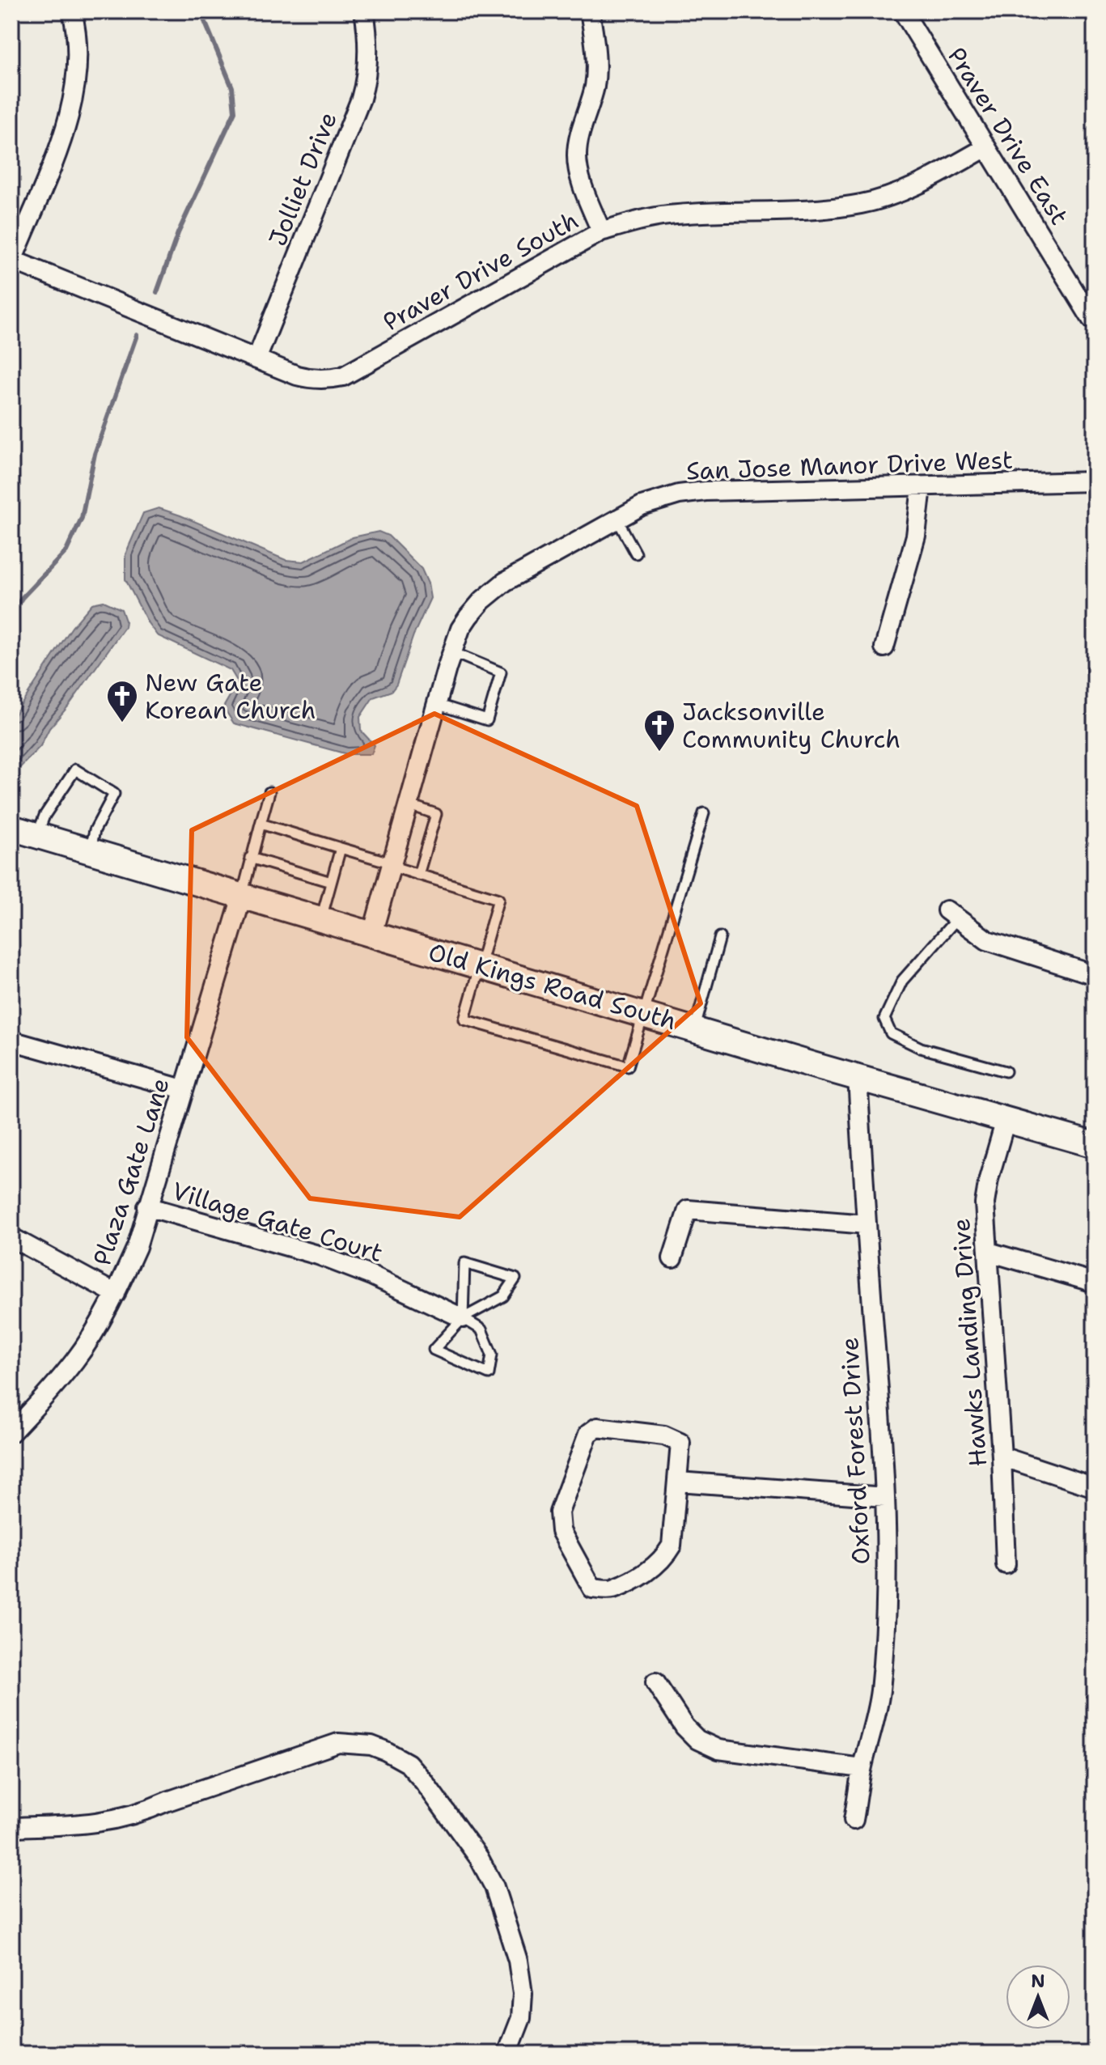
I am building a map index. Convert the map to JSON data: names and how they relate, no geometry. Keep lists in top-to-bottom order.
{
  "streets": {
    "street": [
      "Praver Drive East",
      "Jolliet Drive",
      "Praver Drive South",
      "San Jose Manor Drive West",
      "Old Kings Road South",
      "Plaza Gate Lane",
      "Village Gate Court",
      "Hawks Landing Drive",
      "Oxford Forest Drive"
    ]
  },
  "crossings": [
    ["Praver Drive East", "Praver Drive South"],
    ["Jolliet Drive", "Praver Drive South"],
    ["San Jose Manor Drive West", "Old Kings Road South"],
    ["Old Kings Road South", "Plaza Gate Lane"],
    ["Old Kings Road South", "Hawks Landing Drive"],
    ["Old Kings Road South", "Oxford Forest Drive"],
    ["Plaza Gate Lane", "Village Gate Court"]
  ],
  "places": {
    "church": ["New Gate Korean Church", "Jacksonville Community Church"]
  },
  "north": "top"
}
